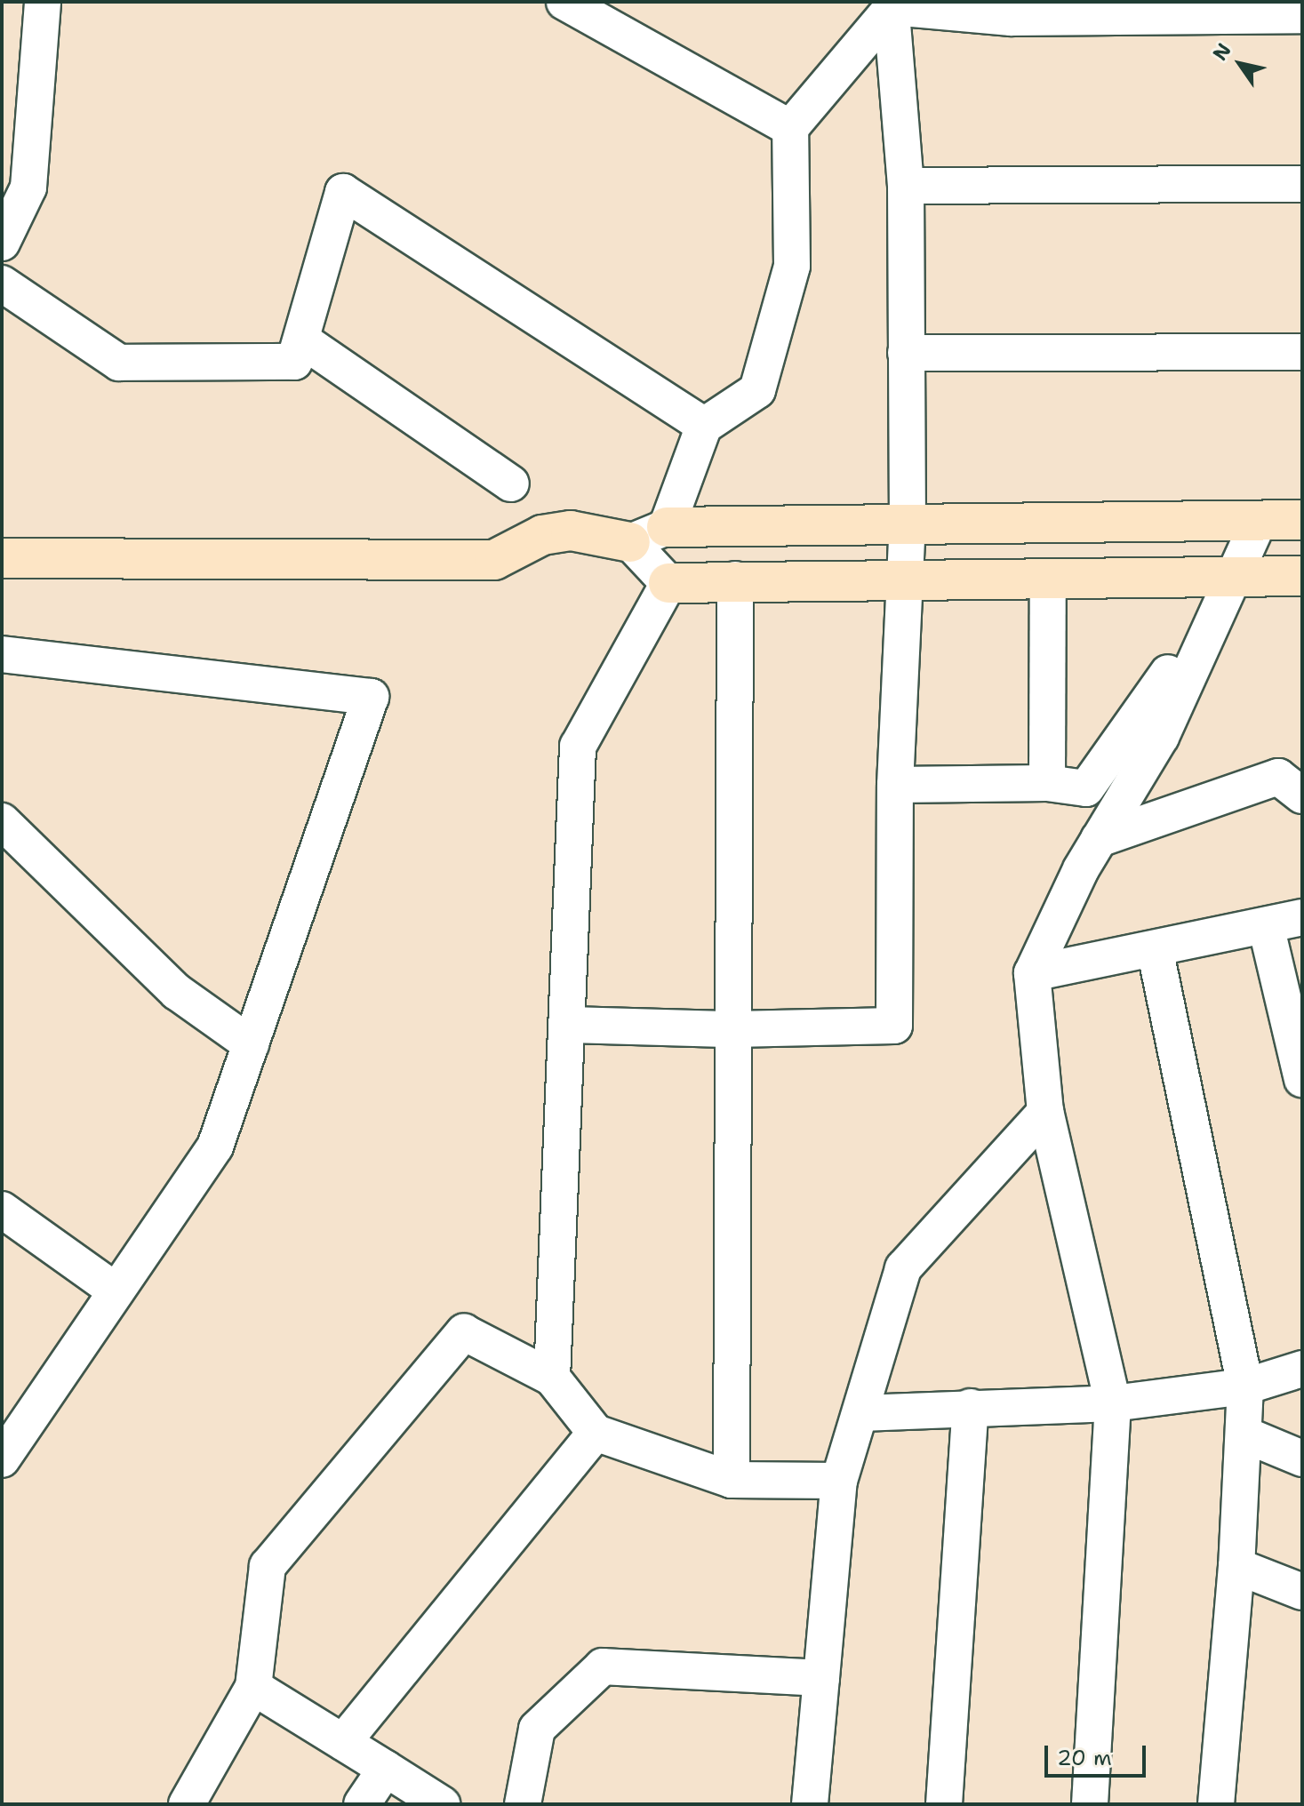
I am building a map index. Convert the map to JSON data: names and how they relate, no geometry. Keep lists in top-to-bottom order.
{
  "scale_bar": "20 m",
  "north": "top left"
}
